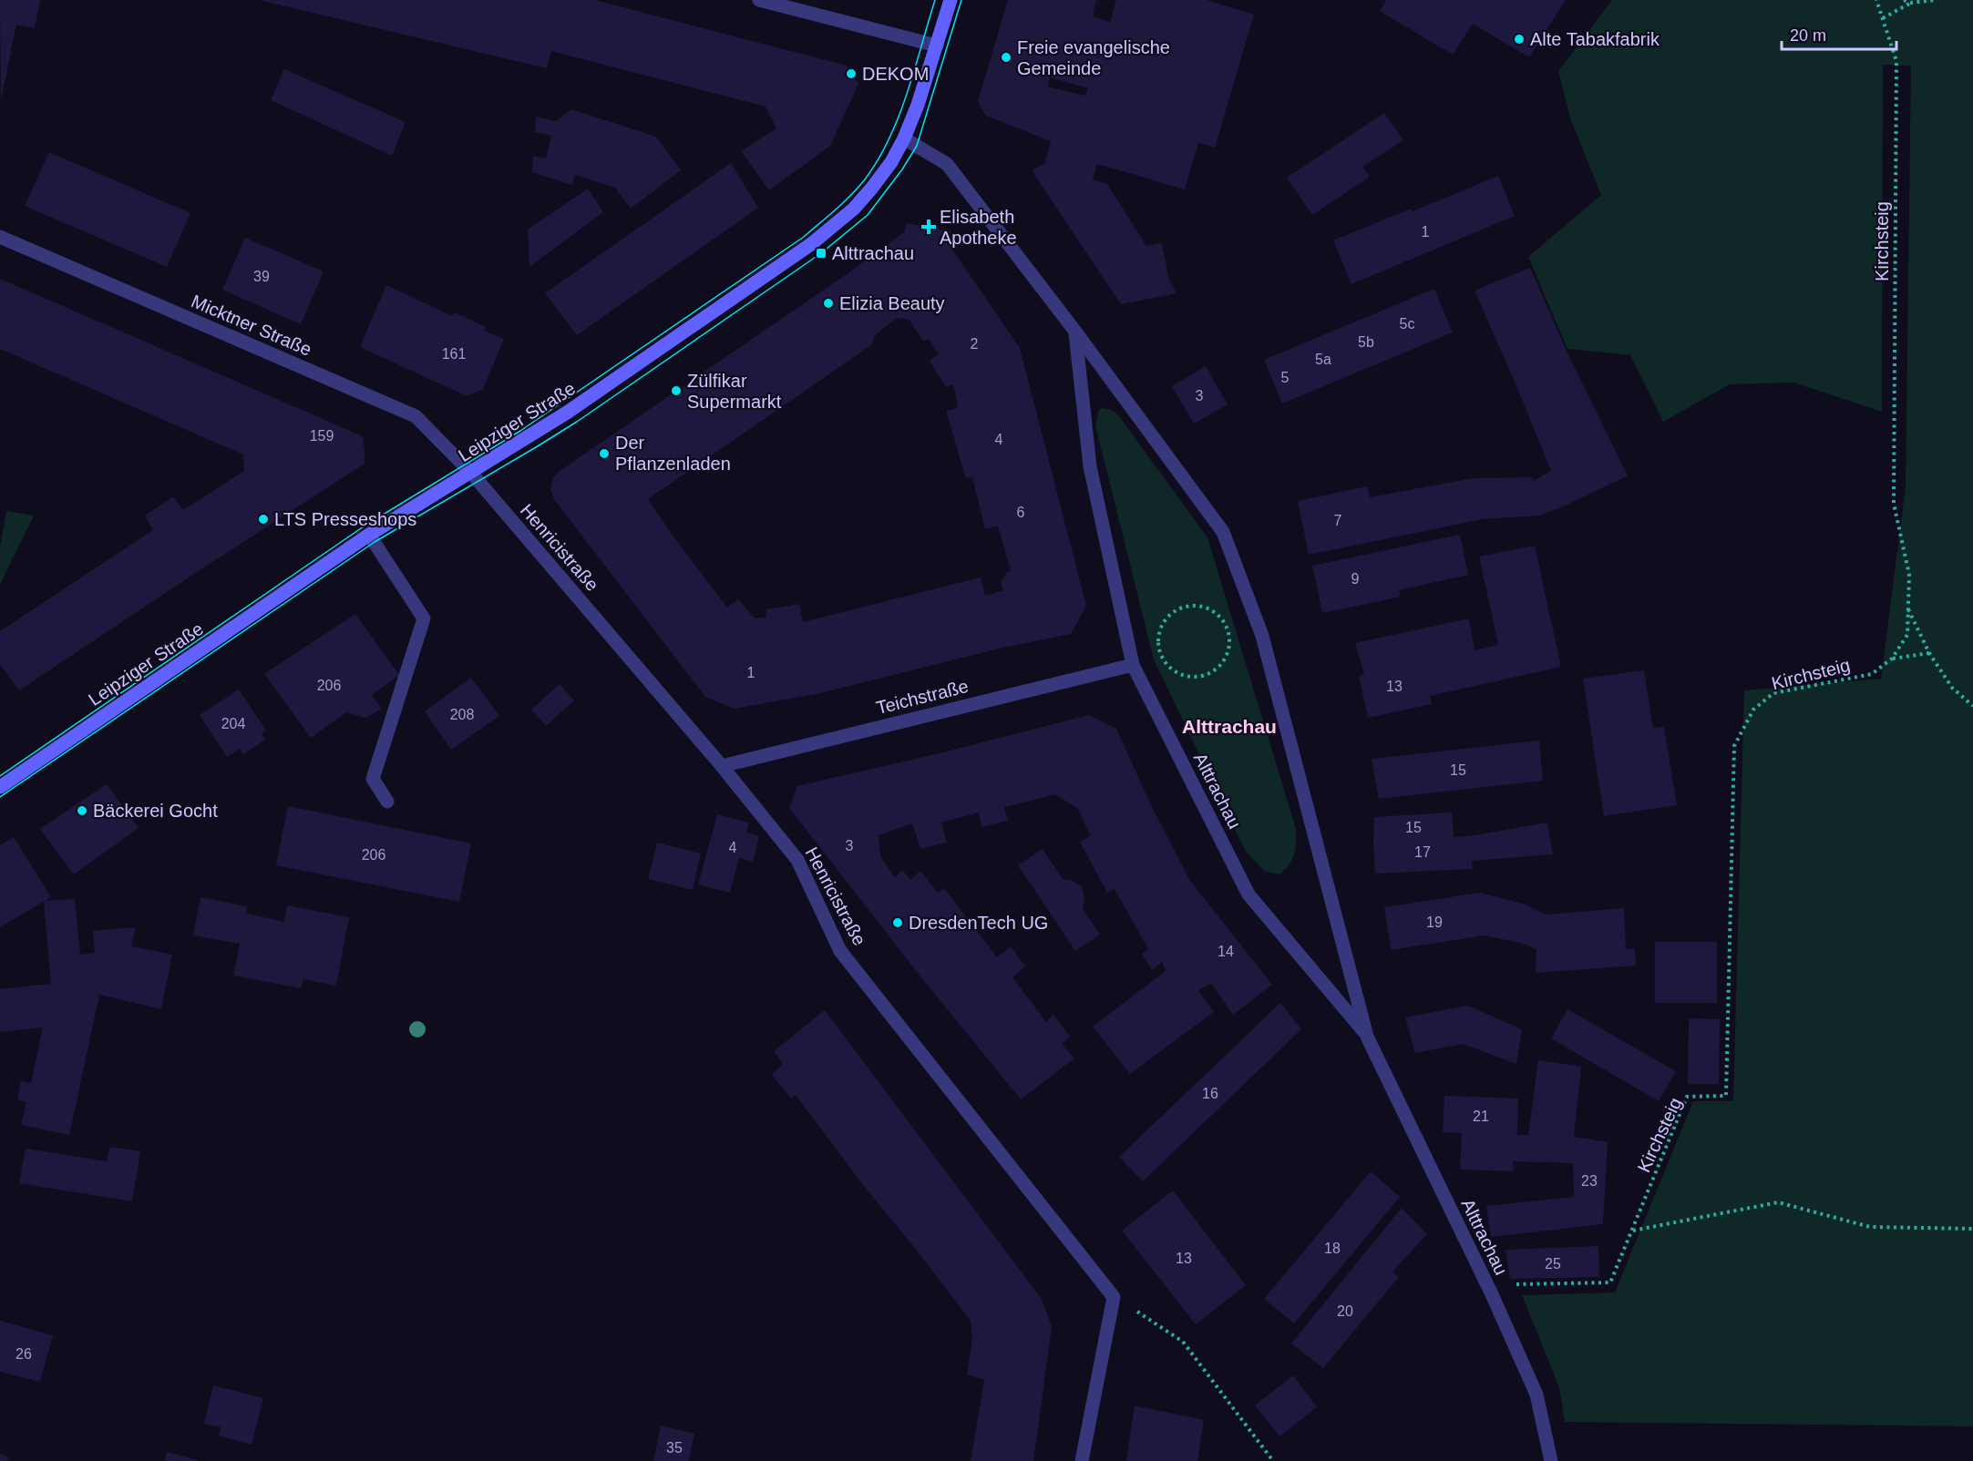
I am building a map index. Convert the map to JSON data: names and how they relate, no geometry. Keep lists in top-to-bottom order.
{
  "streets": {
    "main road": ["Leipziger Straße"],
    "street": [
      "Micktner Straße",
      "Henricistraße",
      "Teichstraße",
      "Alttrachau"
    ],
    "path": ["Kirchsteig"]
  },
  "crossings": [
    ["Kirchsteig", "Alttrachau"],
    ["Micktner Straße", "Leipziger Straße"],
    ["Micktner Straße", "Henricistraße"],
    ["Leipziger Straße", "Henricistraße"],
    ["Leipziger Straße", "Alttrachau"],
    ["Henricistraße", "Teichstraße"],
    ["Teichstraße", "Alttrachau"]
  ],
  "districts": ["Alttrachau"],
  "places": {
    "other": [
      "Alte Tabakfabrik",
      "Freie evangelische Gemeinde",
      "DEKOM",
      "Elizia Beauty",
      "Zülfikar Supermarkt",
      "Der Pflanzenladen",
      "LTS Presseshops",
      "Bäckerei Gocht",
      "DresdenTech UG"
    ],
    "health": ["Elisabeth Apotheke"],
    "transit": ["Alttrachau"]
  },
  "house_numbers": [
    "1",
    "39",
    "5c",
    "5b",
    "2",
    "161",
    "5a",
    "5",
    "3",
    "159",
    "4",
    "6",
    "7",
    "9",
    "1",
    "206",
    "13",
    "208",
    "204",
    "15",
    "15",
    "3",
    "4",
    "17",
    "206",
    "19",
    "14",
    "16",
    "21",
    "23",
    "18",
    "13",
    "25",
    "20",
    "26",
    "35"
  ],
  "scale_bar": "20 m"
}
